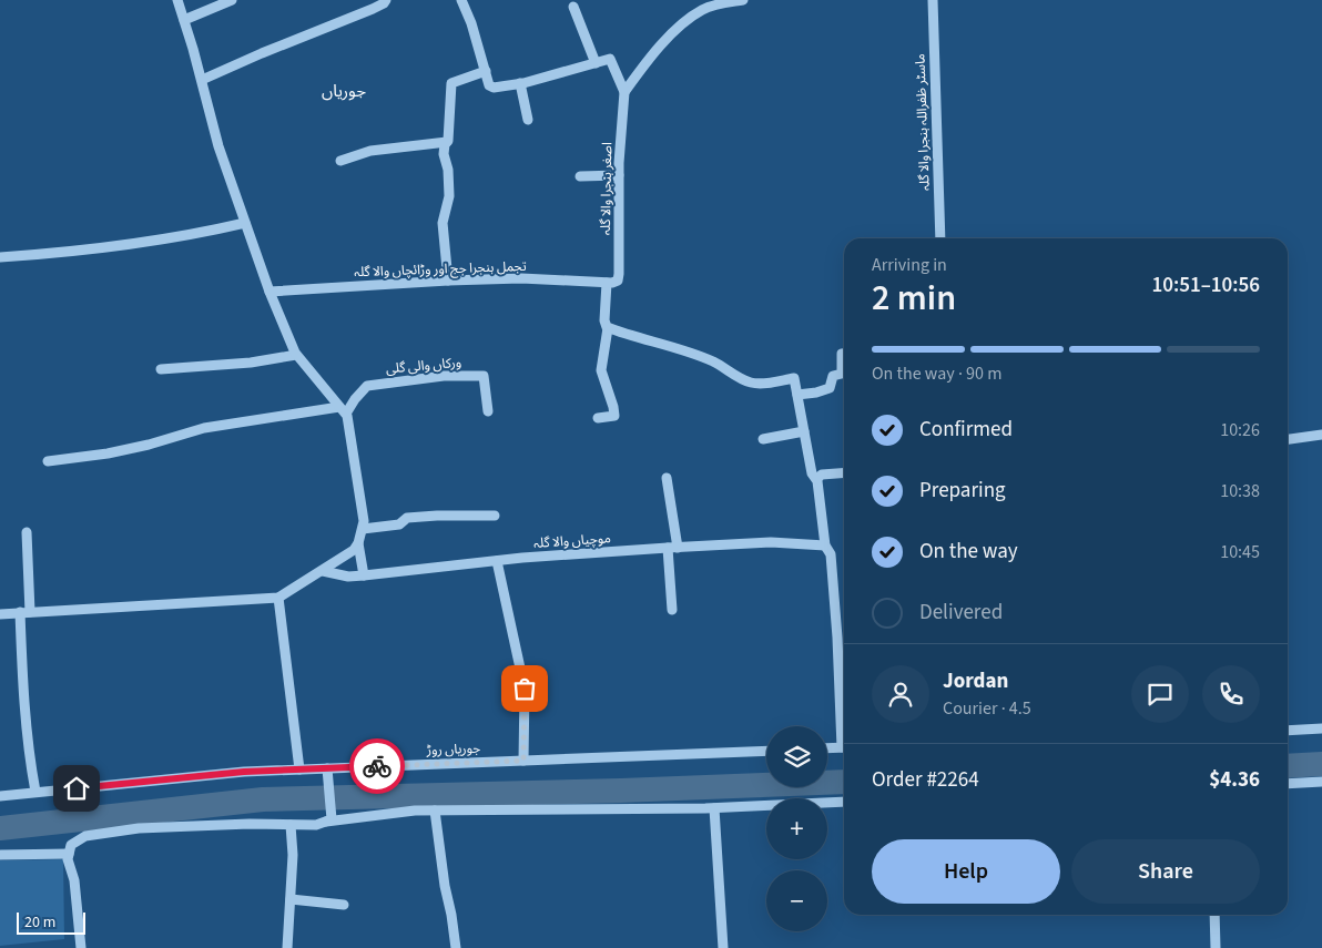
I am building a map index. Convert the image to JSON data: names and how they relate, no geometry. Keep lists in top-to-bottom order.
{
  "streets": {
    "street": [
      "ماسٹر ظفراللہ ہنجرا والا گلہ",
      "اصغر ہنجرا والا گلہ",
      "تجمل ہنجرا جج اور وڑائچاں والا گلہ",
      "ورکاں والی گلی",
      "موچیاں والا گلہ",
      "جوریاں روڑ"
    ]
  },
  "crossings": [
    ["اصغر ہنجرا والا گلہ", "تجمل ہنجرا جج اور وڑائچاں والا گلہ"]
  ],
  "districts": ["جوریاں"],
  "scale_bar": "20 m",
  "page": {
    "heading": ["2 min", "Arriving in", "10:51–10:56"],
    "panel": [
      "Jordan",
      "Courier · 4.5",
      "Order #2264",
      "$4.36"
    ],
    "bar": "On the way · 90 m",
    "list": [
      ["Confirmed", "10:26"],
      ["Preparing", "10:38"],
      ["On the way", "10:45"],
      "Delivered"
    ],
    "map_buttons": ["+", "−"],
    "buttons": ["Help", "Share"],
    "scale": "20 m"
  }
}
